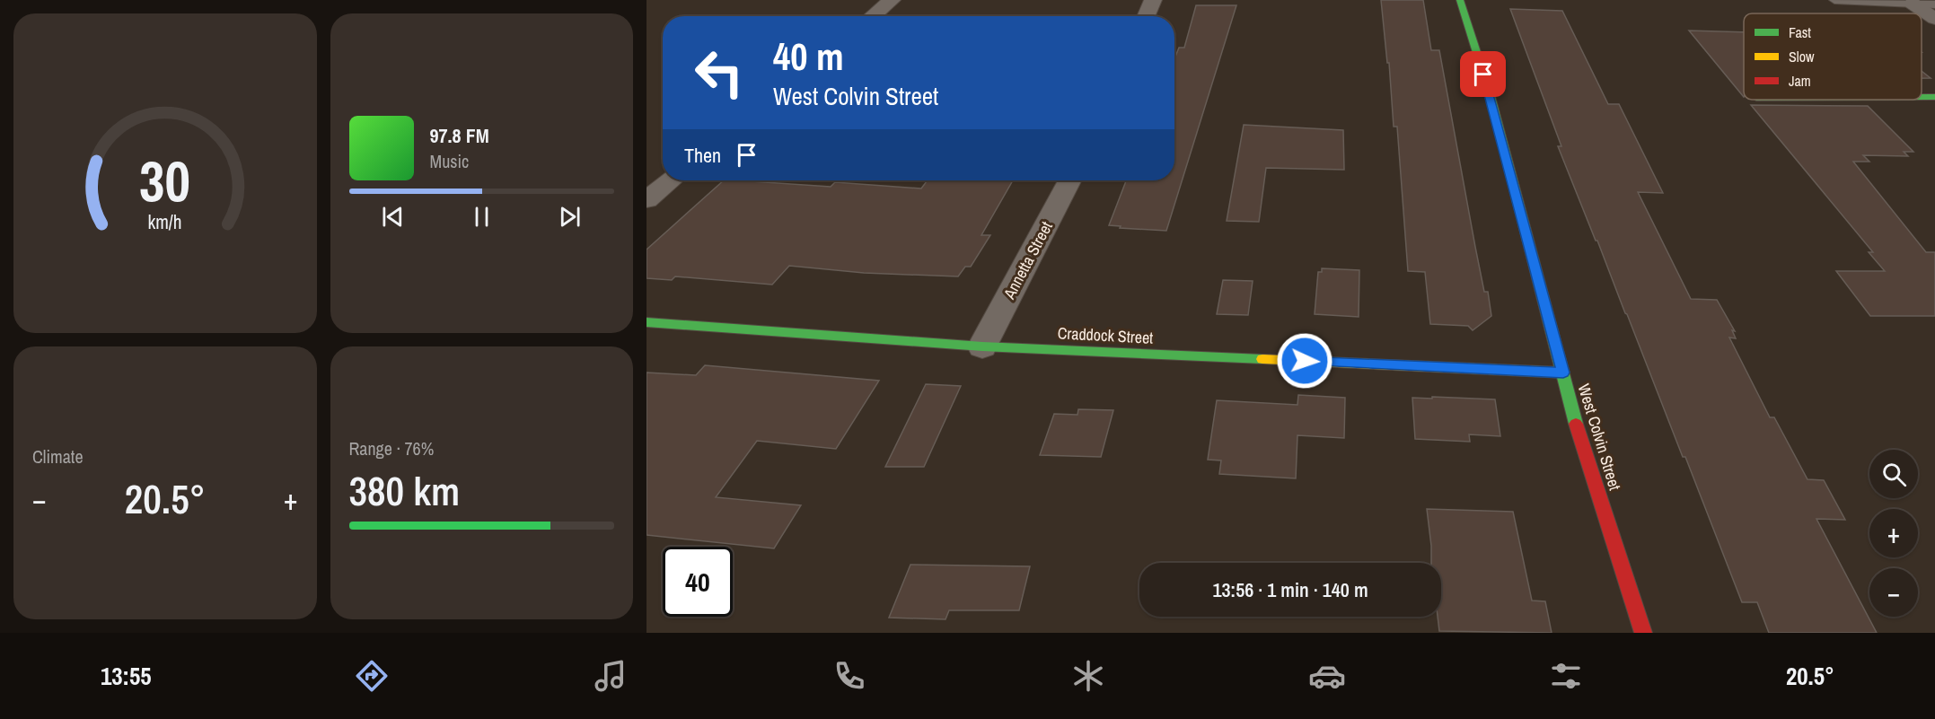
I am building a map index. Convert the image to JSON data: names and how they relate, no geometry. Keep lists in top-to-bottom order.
{
  "streets": {
    "street": ["Annetta Street", "Craddock Street", "West Colvin Street"]
  },
  "crossings": [
    ["Annetta Street", "Craddock Street"],
    ["Craddock Street", "West Colvin Street"]
  ],
  "legend": ["Fast", "Slow", "Jam"],
  "page": {
    "turn": ["40 m", "West Colvin Street"],
    "song": ["97.8 FM", "Music"],
    "then": "Then",
    "tile": [
      "Climate",
      ["Range · 76%", "380 km"]
    ],
    "map_buttons": ["+", "−"],
    "heat": ["−", "20.5°", "+"],
    "limit": "40",
    "trip": "13:56 · 1 min · 140 m",
    "tabs": ["13:55", "20.5°"],
    "gauge": ["30", "km/h"]
  }
}
